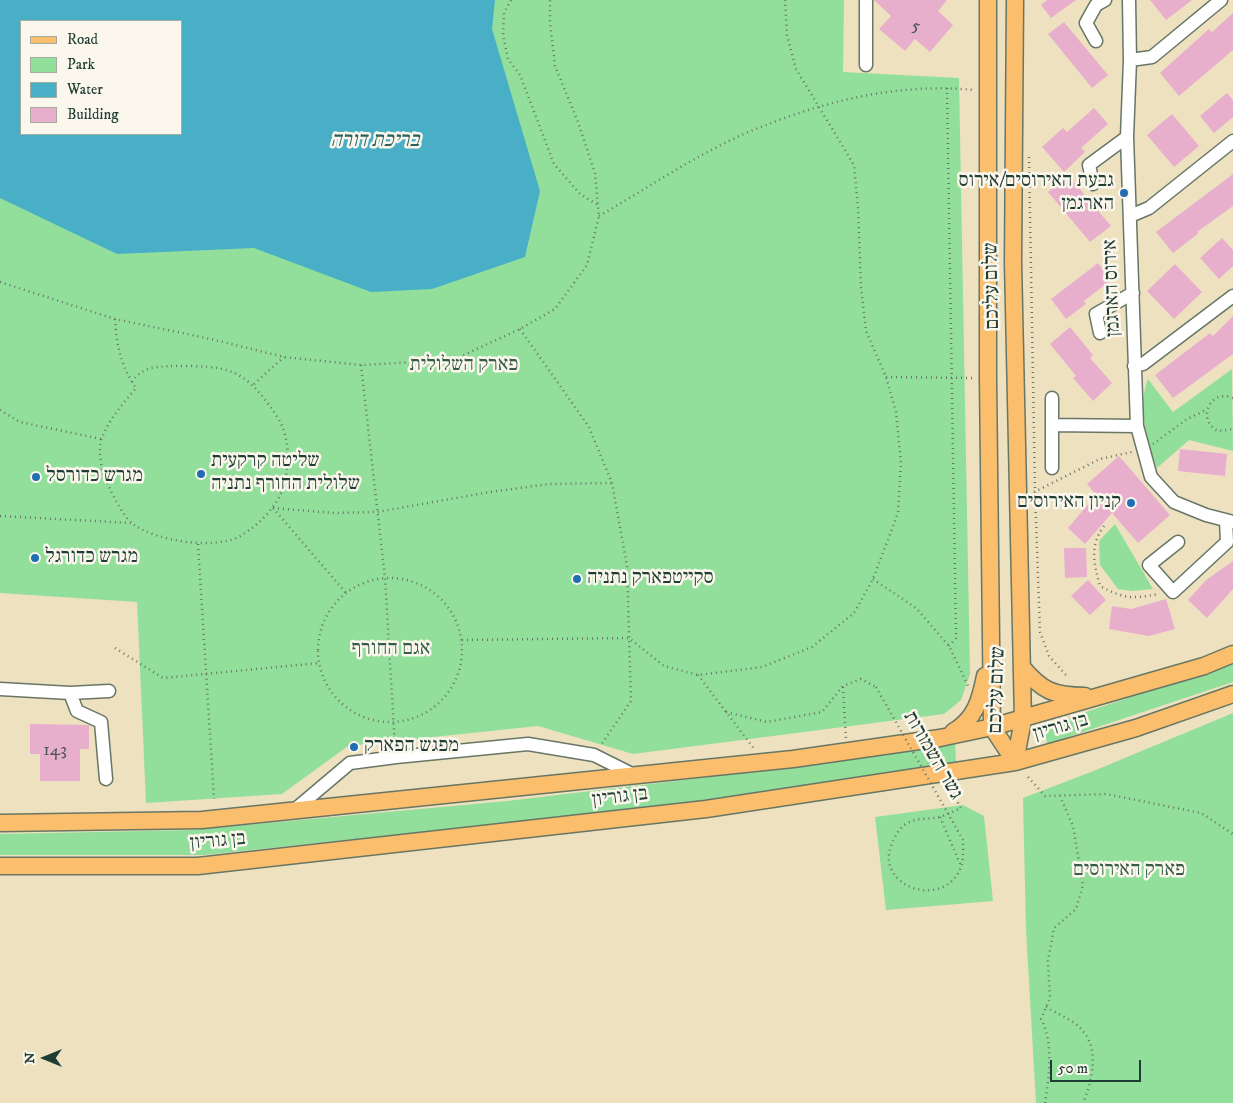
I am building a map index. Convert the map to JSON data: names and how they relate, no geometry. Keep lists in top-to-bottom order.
{
  "streets": {
    "main road": ["שלום עליכם", "בן גוריון"],
    "street": ["אירוס הארגמן"],
    "path": ["גשר השמורות"]
  },
  "crossings": [
    ["שלום עליכם", "בן גוריון"]
  ],
  "water": ["בריכת דורה"],
  "parks": ["פארק השלולית", "אגם החורף", "פארק האירוסים"],
  "places": [
    "גבעת האירוסים/אירוס הארגמן",
    "שליטה קרקעית שלולית החורף נתניה",
    "מגרש כדורסל",
    "קניון האירוסים",
    "מגרש כדורגל",
    "סקייטפארק נתניה",
    "מפגש הפארק"
  ],
  "house_numbers": ["5", "143"],
  "legend": [
    "Road",
    "Park",
    "Water",
    "Building"
  ],
  "scale_bar": "50 m",
  "north": "left"
}
